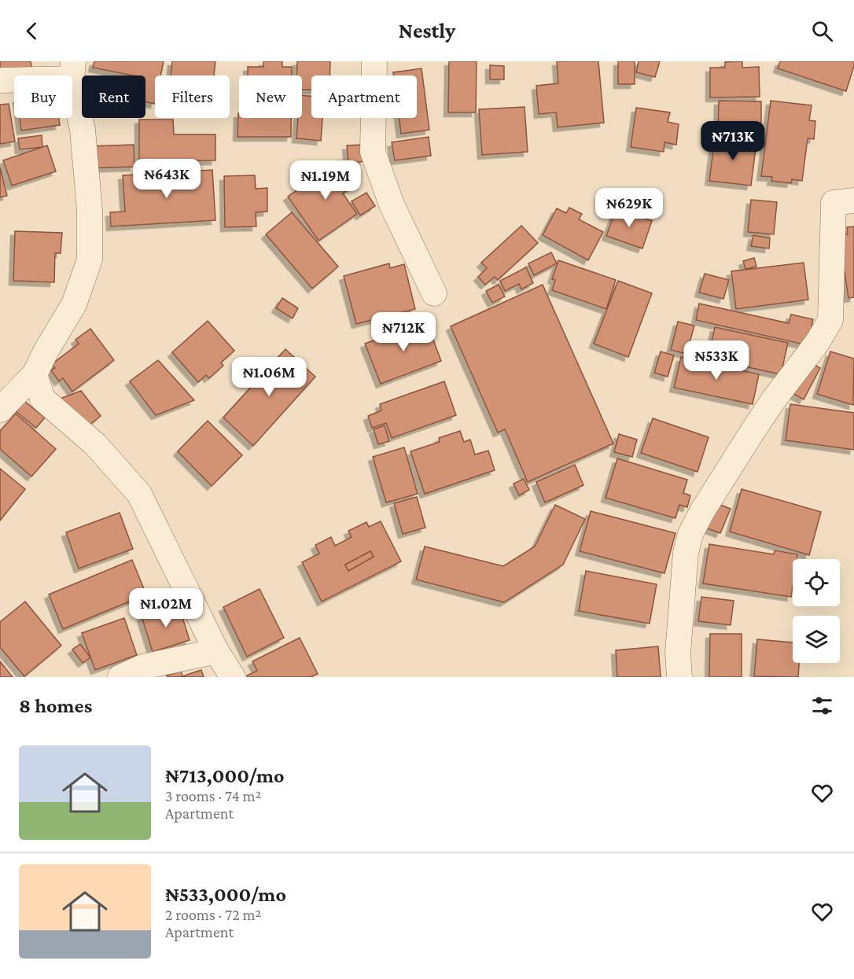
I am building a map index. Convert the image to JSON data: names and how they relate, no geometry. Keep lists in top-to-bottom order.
{
  "page": {
    "header": "Nestly",
    "chip": [
      "Buy",
      "Rent",
      "Filters",
      "New",
      "Apartment"
    ],
    "price": [
      "₦713K",
      "₦643K",
      "₦1.19M",
      "₦629K",
      "₦712K",
      "₦533K",
      "₦1.06M",
      "₦1.02M"
    ],
    "heading": "8 homes",
    "list": [
      {
        "name": "₦713,000/mo",
        "note": "3 rooms · 74 m² · Apartment"
      },
      {
        "name": "₦533,000/mo",
        "note": "2 rooms · 72 m² · Apartment"
      }
    ]
  }
}
